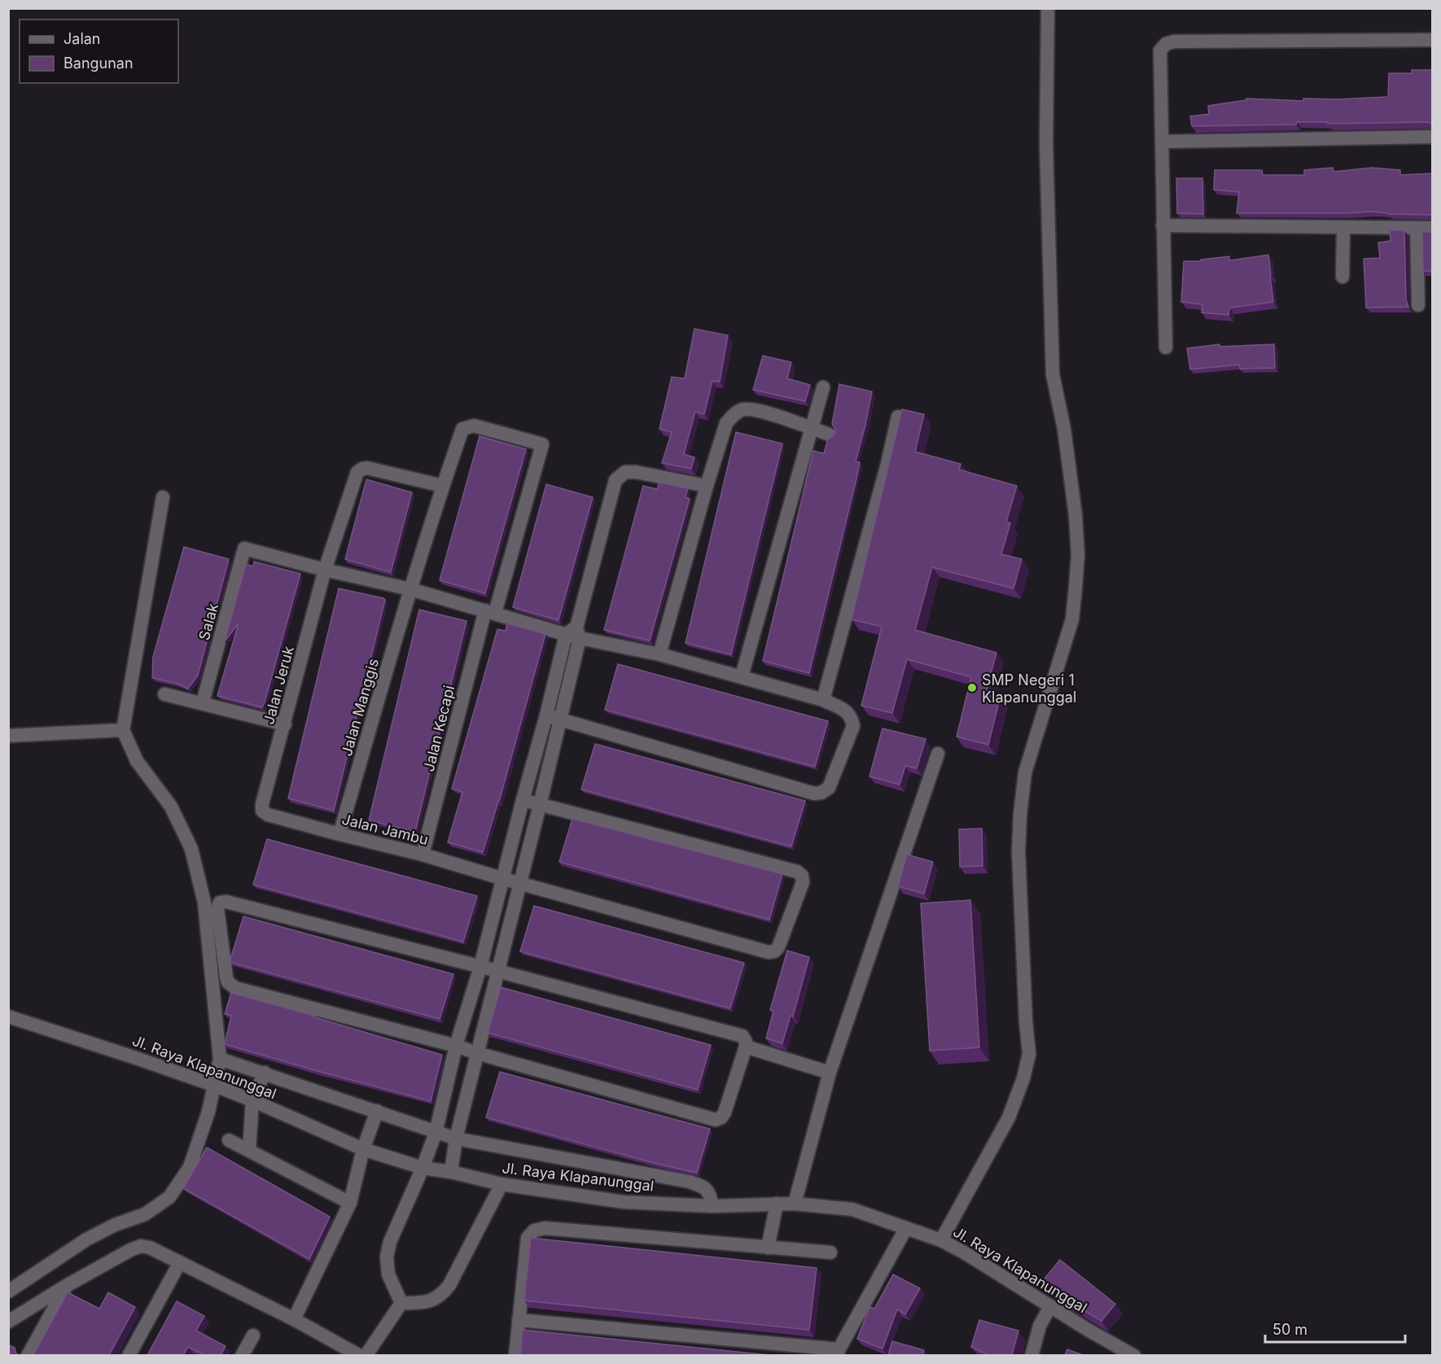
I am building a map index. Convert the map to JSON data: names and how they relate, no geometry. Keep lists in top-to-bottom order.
{
  "streets": {
    "street": [
      "Salak",
      "Jalan Jeruk",
      "Jalan Manggis",
      "Jalan Kecapi",
      "Jalan Jambu",
      "Jl. Raya Klapanunggal"
    ]
  },
  "crossings": [
    ["Salak", "Jalan Jeruk"],
    ["Jalan Jeruk", "Jalan Manggis"],
    ["Jalan Jeruk", "Jalan Kecapi"],
    ["Jalan Jeruk", "Jalan Jambu"],
    ["Jalan Manggis", "Jalan Kecapi"],
    ["Jalan Manggis", "Jalan Jambu"],
    ["Jalan Kecapi", "Jalan Jambu"]
  ],
  "places": ["SMP Negeri 1 Klapanunggal"],
  "legend": ["Jalan", "Bangunan"],
  "scale_bar": "50 m"
}
